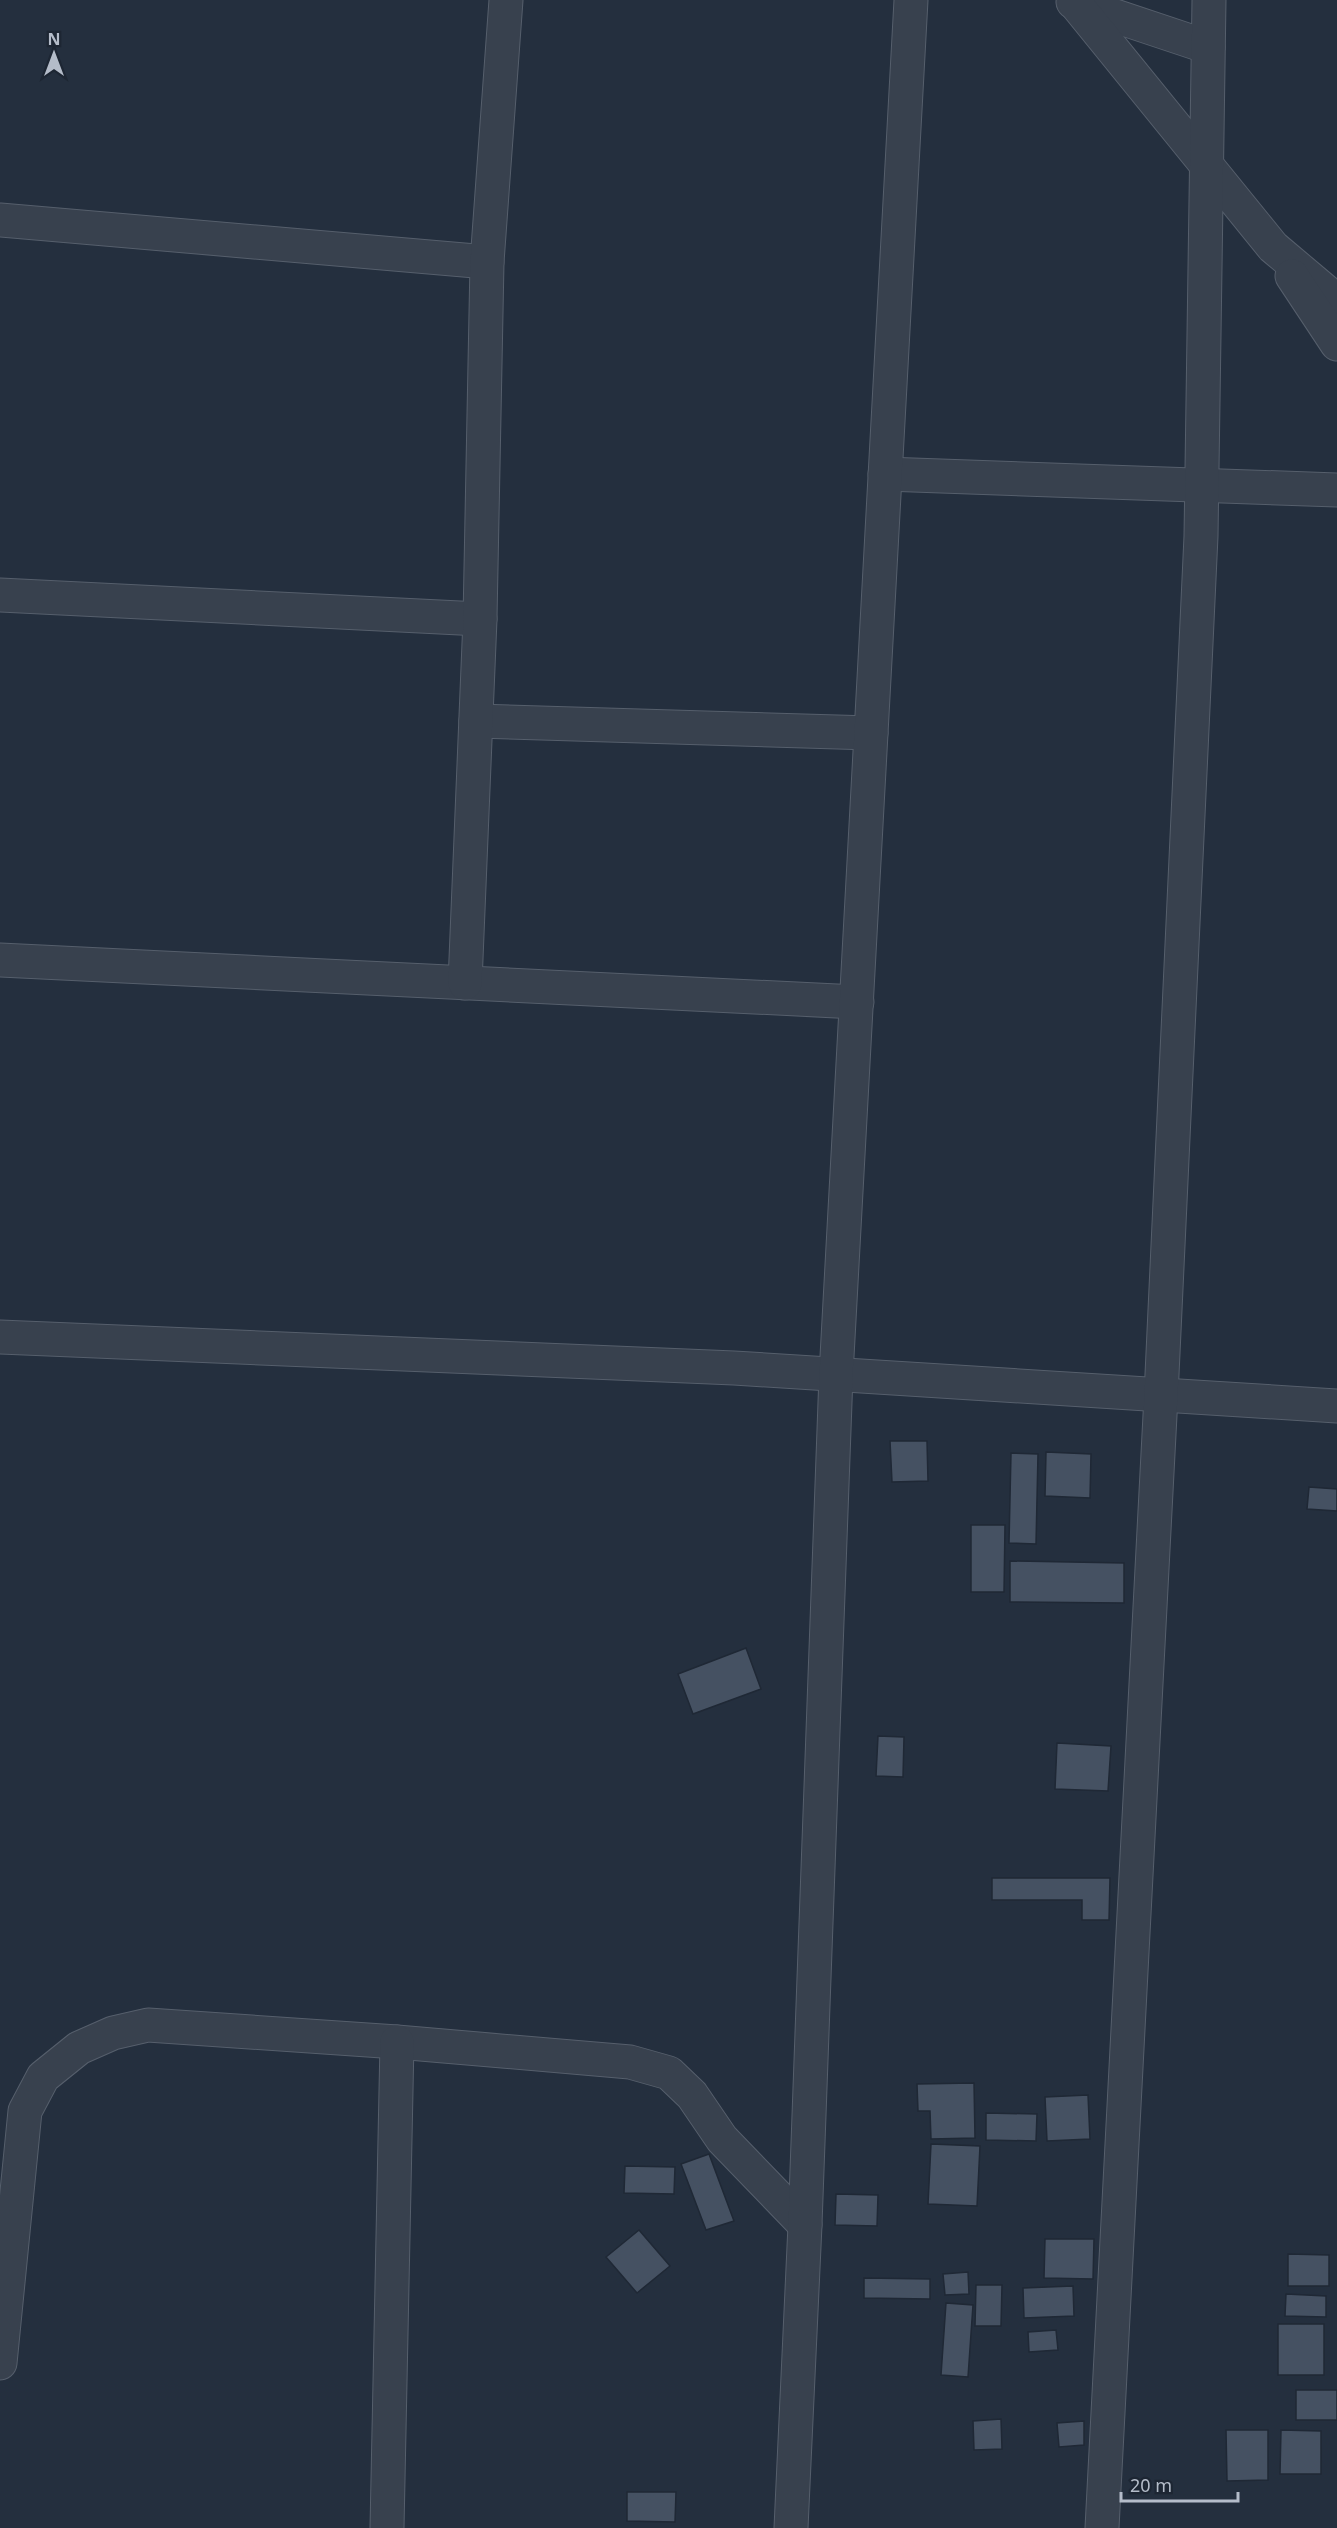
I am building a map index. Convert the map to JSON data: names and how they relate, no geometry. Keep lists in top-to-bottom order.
{
  "scale_bar": "20 m",
  "north": "top"
}
